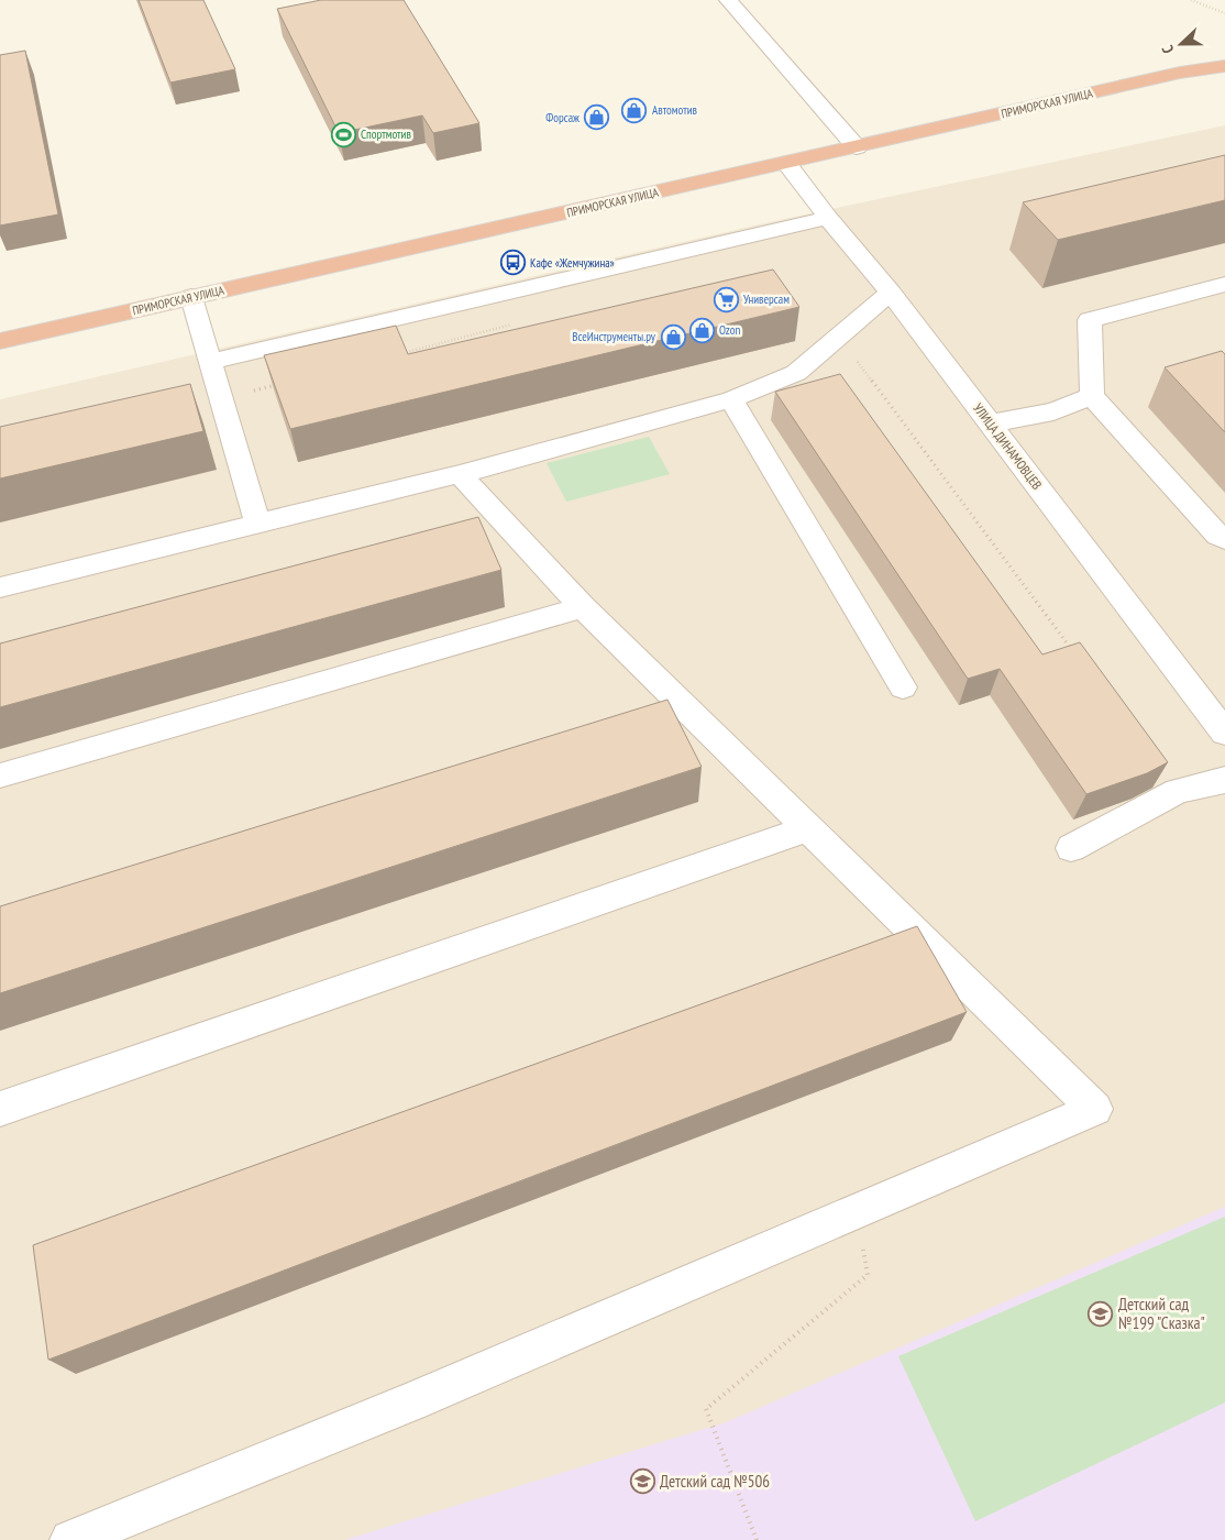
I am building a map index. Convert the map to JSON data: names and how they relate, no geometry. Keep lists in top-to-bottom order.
{
  "streets": {
    "highway": ["ПРИМОРСКАЯ УЛИЦА"],
    "street": ["УЛИЦА ДИНАМОВЦЕВ"]
  },
  "crossings": [
    ["ПРИМОРСКАЯ УЛИЦА", "УЛИЦА ДИНАМОВЦЕВ"]
  ],
  "places": {
    "shop": [
      "Автомотив",
      "Форсаж",
      "Ozon",
      "ВсеИнструменты.ру"
    ],
    "sports": ["Спортмотив"],
    "bus stop": ["Кафе «Жемчужина»"],
    "supermarket": ["Универсам"],
    "school or university": ["Детский сад №199 \"Сказка\"", "Детский сад №506"]
  },
  "north": "left"
}
